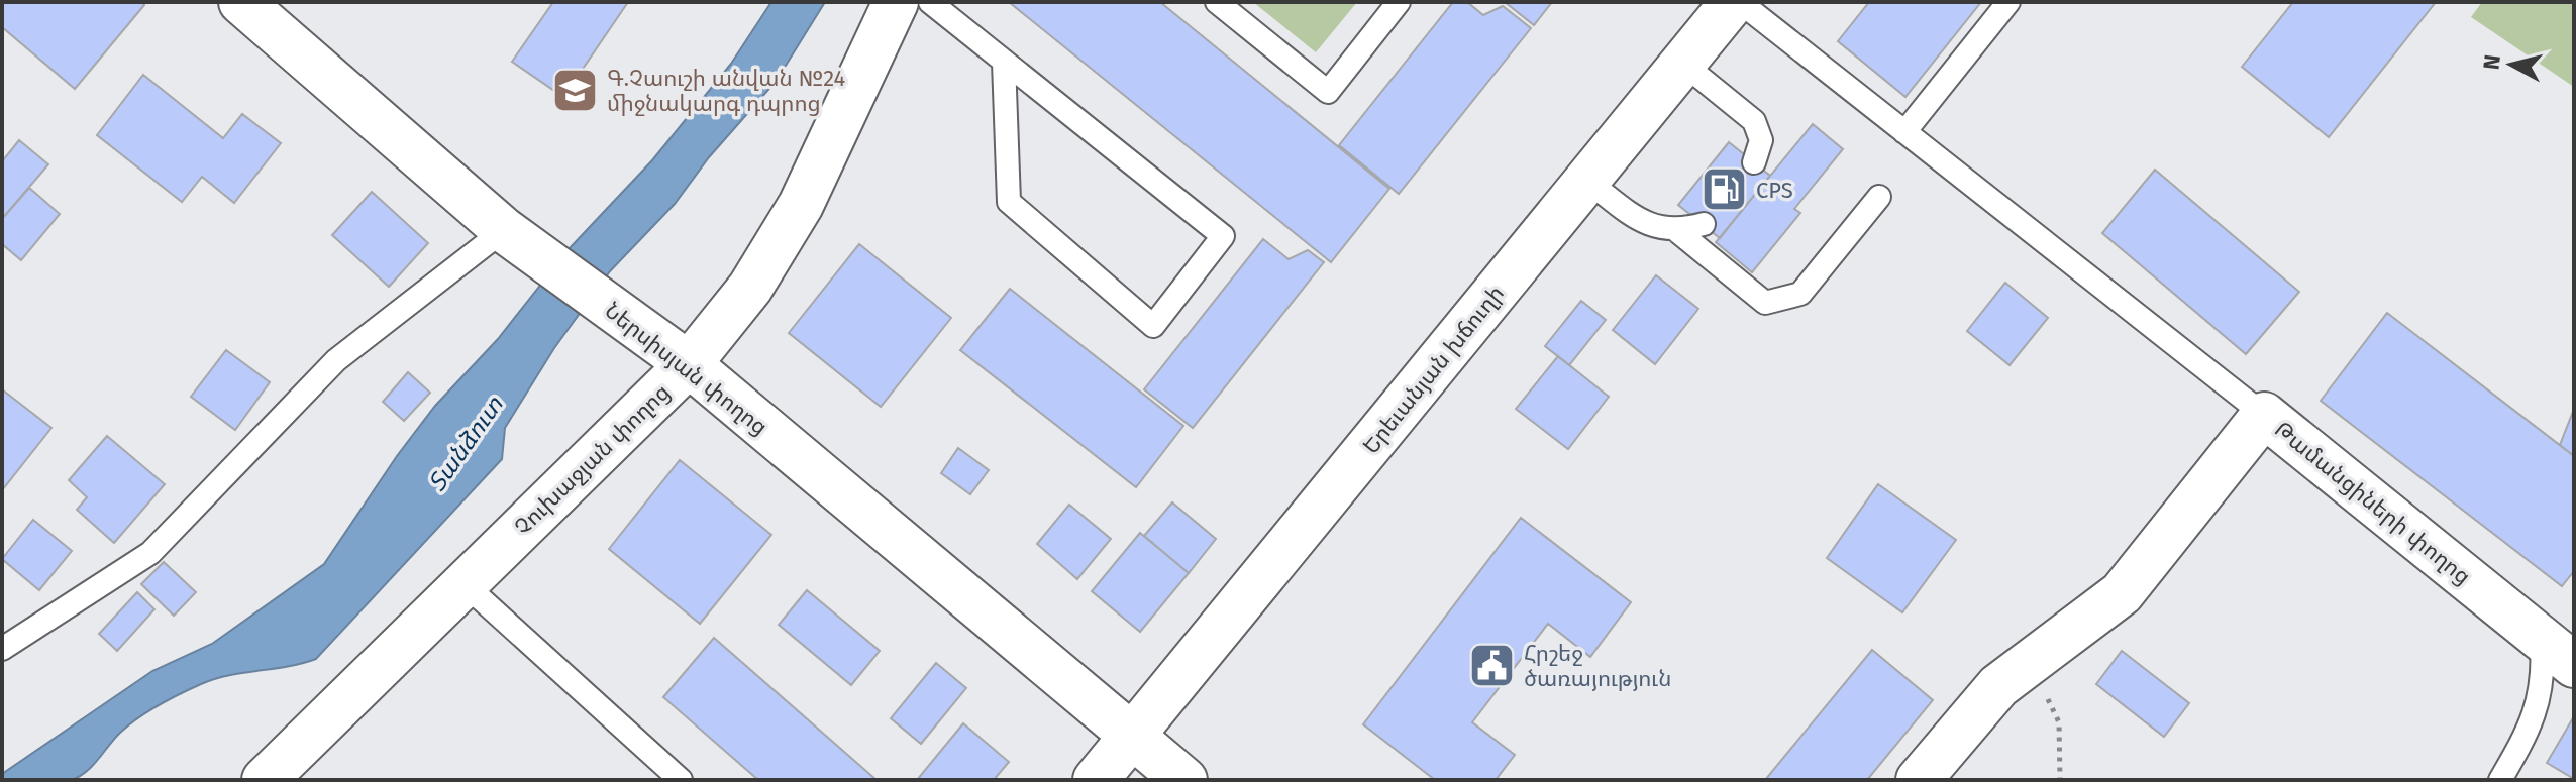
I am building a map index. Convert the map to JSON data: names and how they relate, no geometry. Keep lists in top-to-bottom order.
{
  "streets": {
    "main road": [
      "Ներսիսյան փողոց",
      "Երեւանյան խճուղի",
      "Չուխաջյան փողոց",
      "Թամանցիների փողոց"
    ]
  },
  "crossings": [
    ["Ներսիսյան փողոց", "Երեւանյան խճուղի"],
    ["Ներսիսյան փողոց", "Չուխաջյան փողոց"]
  ],
  "water": ["Տանձուտ"],
  "places": {
    "school or university": ["Գ.Չաուշի անվան №24 միջնակարգ դպրոց"],
    "fuel station": ["CPS"],
    "public building": ["Հրշեջ ծառայություն"]
  },
  "north": "left"
}
